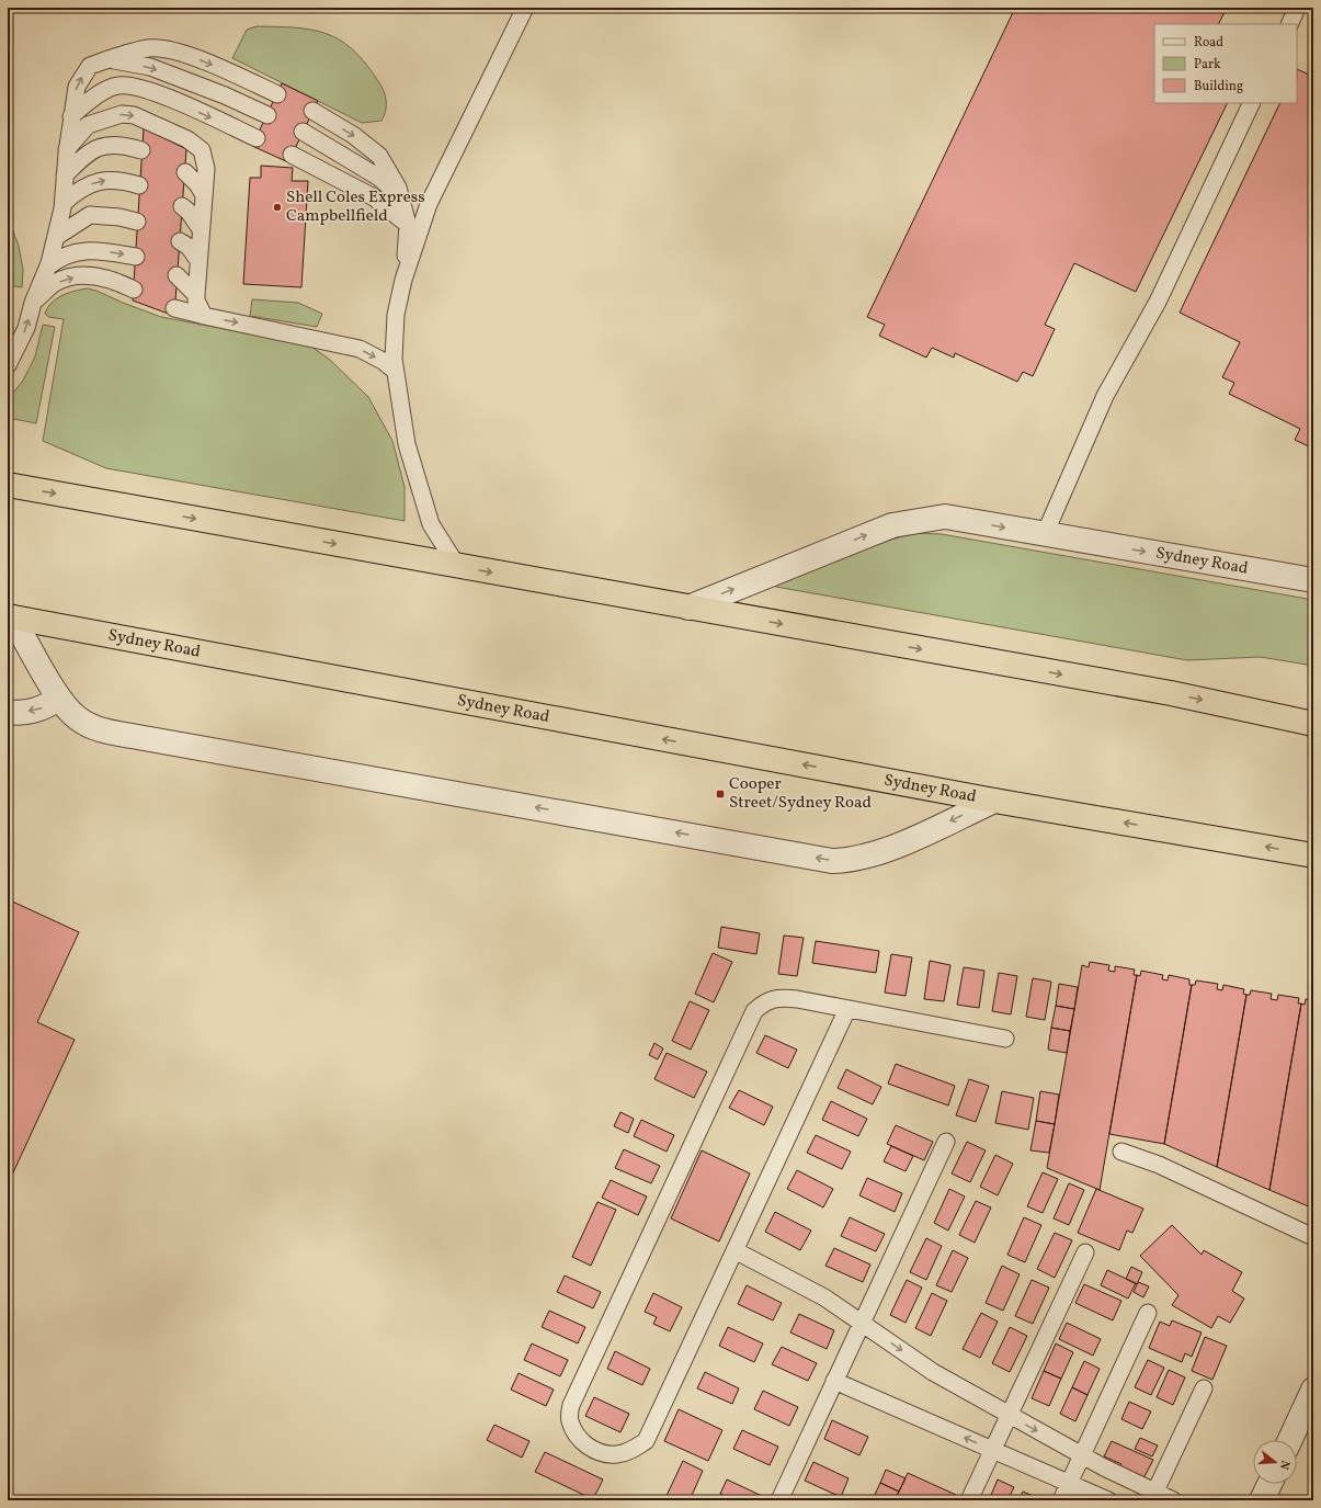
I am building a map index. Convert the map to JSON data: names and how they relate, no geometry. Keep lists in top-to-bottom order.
{
  "streets": {
    "highway": ["Sydney Road"]
  },
  "places": {
    "other": ["Shell Coles Express Campbellfield"],
    "transit": ["Cooper Street/Sydney Road"]
  },
  "legend": ["Road", "Park", "Building"],
  "north": "right"
}
